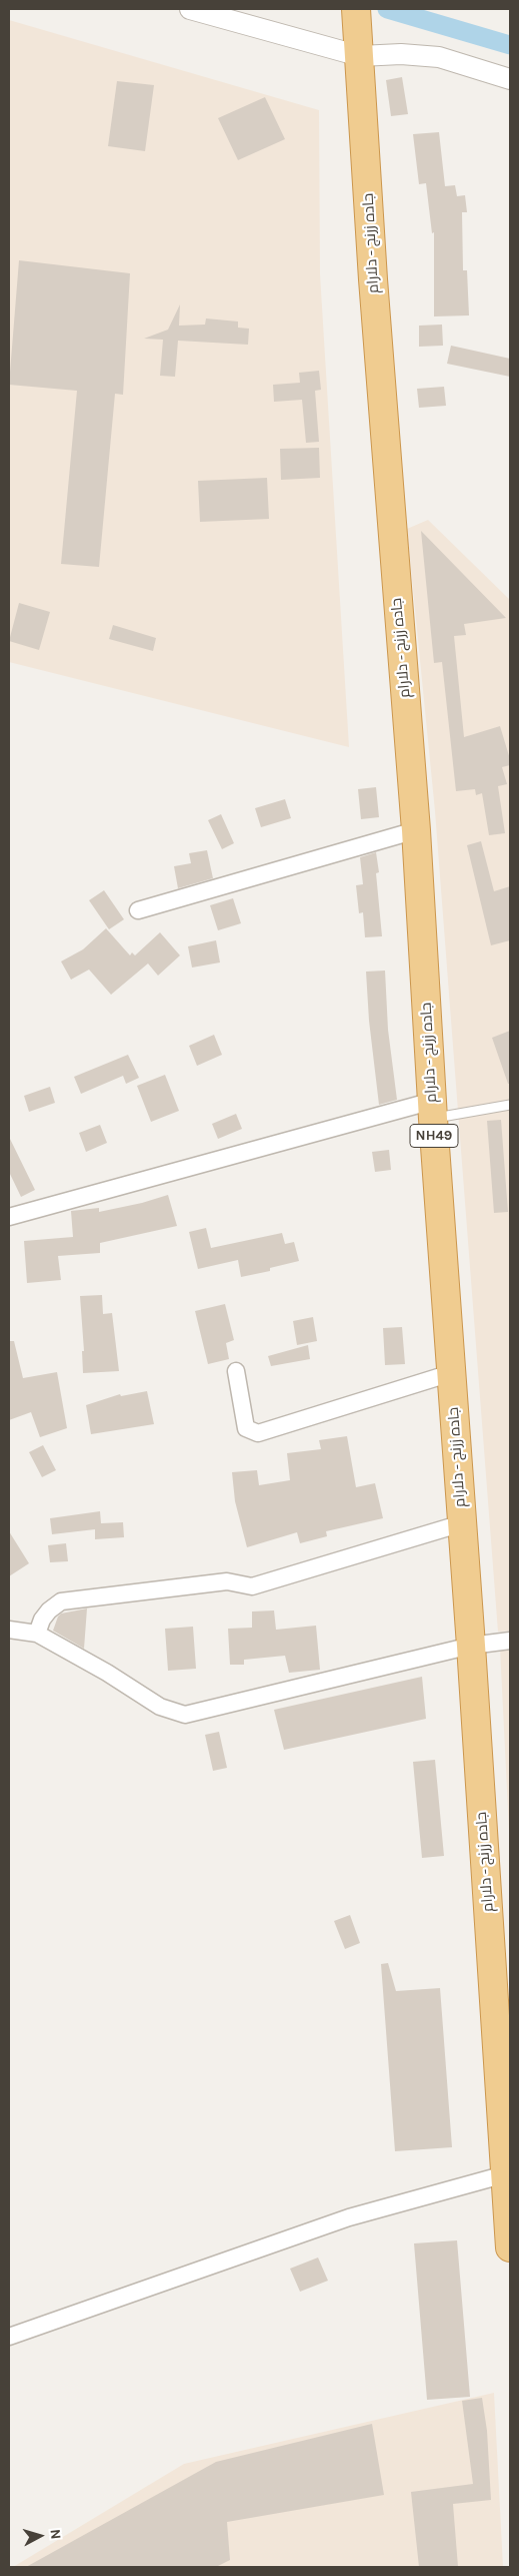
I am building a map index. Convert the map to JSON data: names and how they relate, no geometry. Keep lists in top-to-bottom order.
{
  "streets": {
    "highway": ["جاده زرنج - دلارام", "NH49"]
  },
  "north": "right"
}
